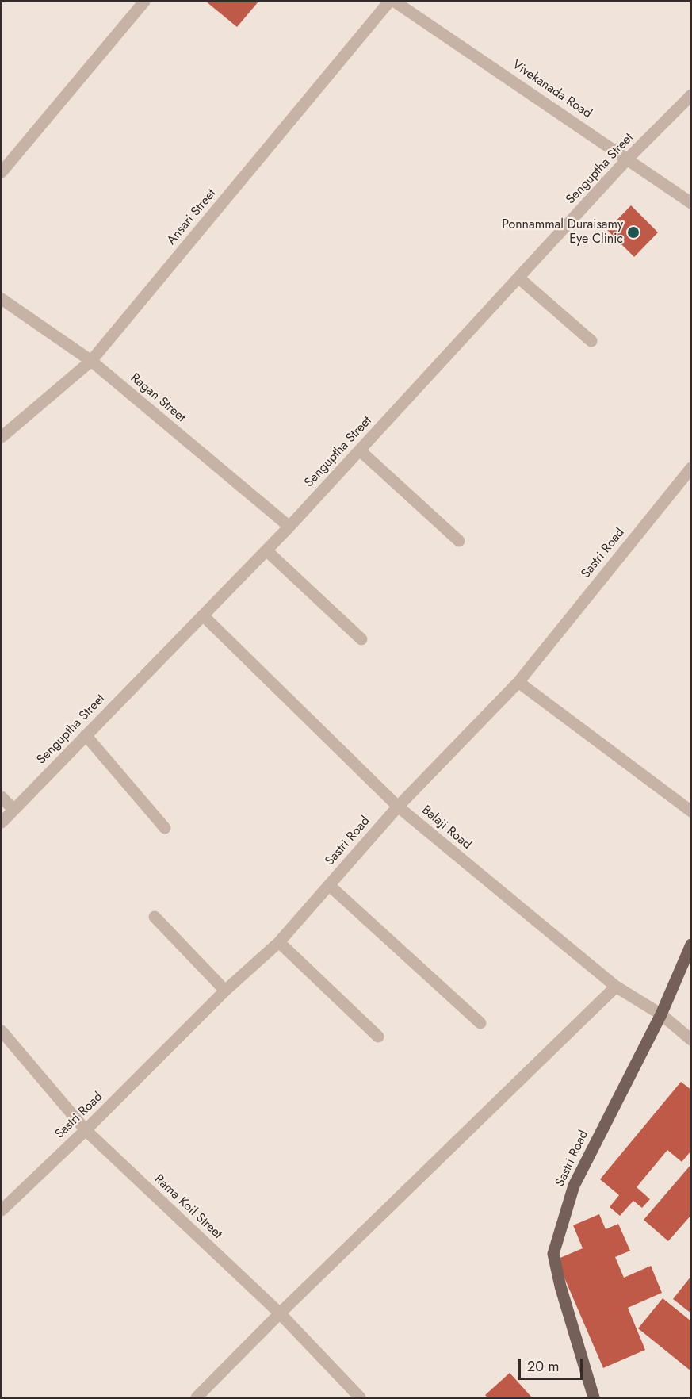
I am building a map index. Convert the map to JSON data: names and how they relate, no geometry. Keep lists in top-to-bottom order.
{
  "streets": {
    "main road": ["Sastri Road"],
    "street": [
      "Vivekanada Road",
      "Senguptha Street",
      "Ansari Street",
      "Ragan Street",
      "Balaji Road",
      "Rama Koil Street"
    ]
  },
  "crossings": [
    ["Vivekanada Road", "Senguptha Street"],
    ["Senguptha Street", "Ragan Street"],
    ["Senguptha Street", "Balaji Road"],
    ["Ansari Street", "Ragan Street"],
    ["Sastri Road", "Balaji Road"],
    ["Sastri Road", "Rama Koil Street"]
  ],
  "places": ["Ponnammal Duraisamy Eye Clinic"],
  "scale_bar": "20 m"
}
